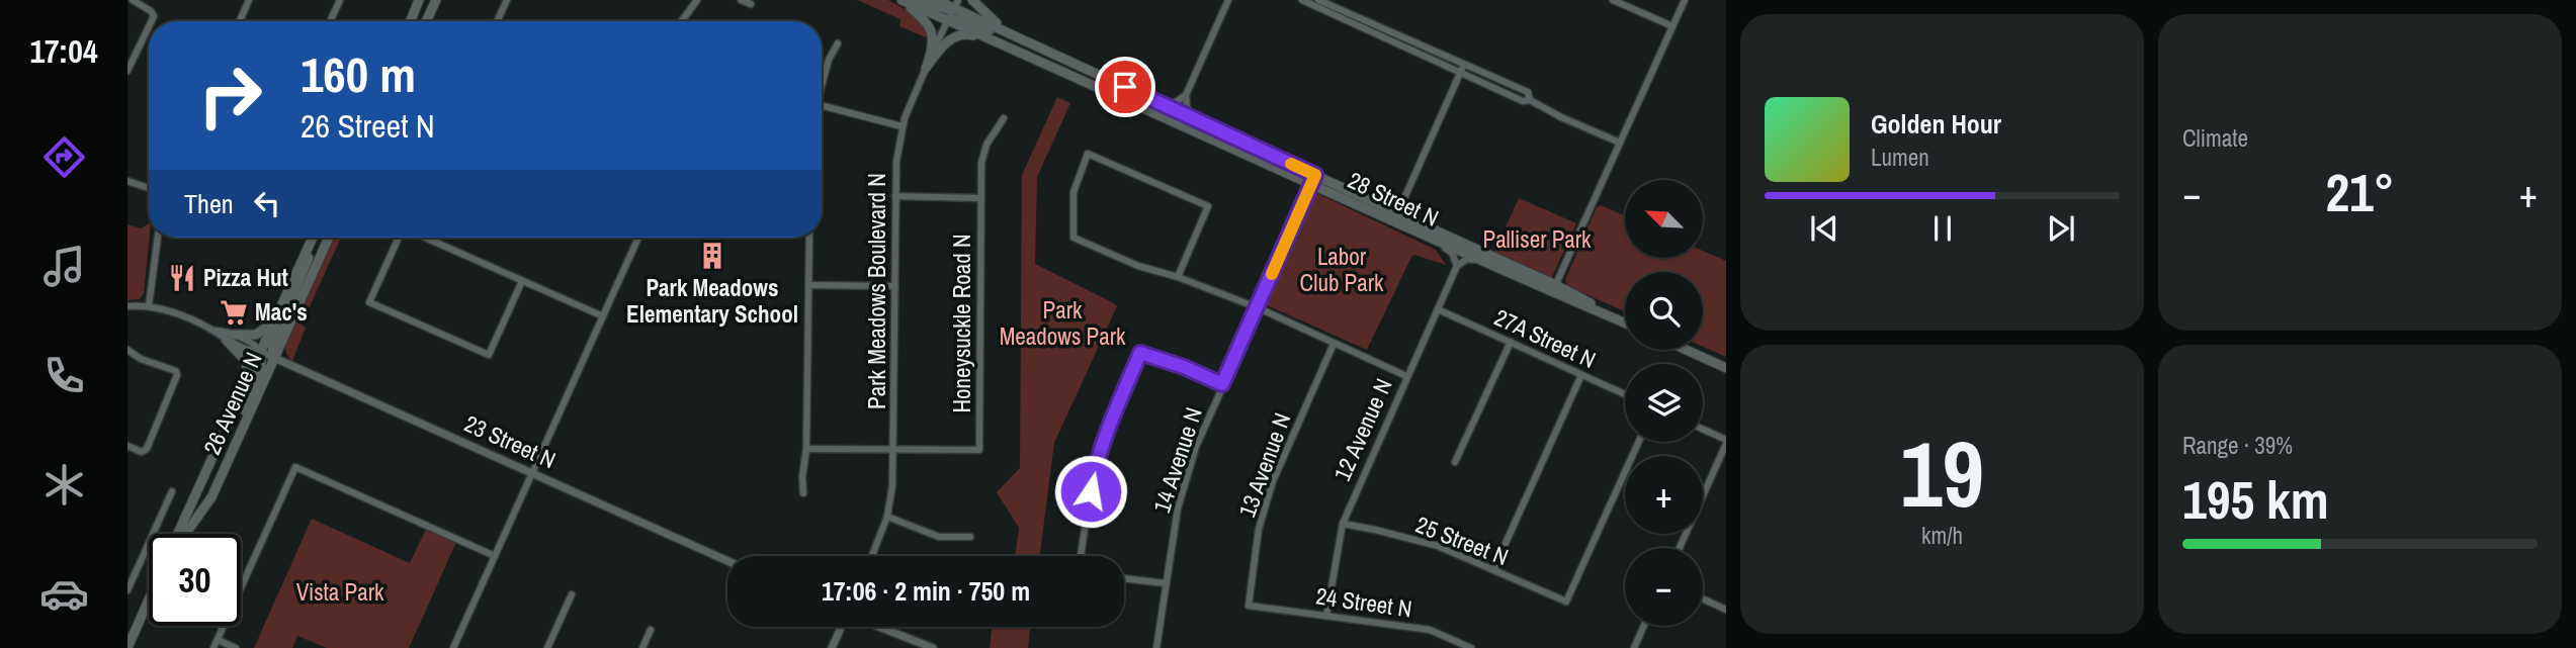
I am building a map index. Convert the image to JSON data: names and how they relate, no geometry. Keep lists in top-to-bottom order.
{
  "streets": {
    "main road": ["28 Street N", "26 Avenue N"],
    "street": [
      "Park Meadows Boulevard N",
      "Honeysuckle Road N",
      "27A Street N",
      "12 Avenue N",
      "23 Street N",
      "14 Avenue N",
      "13 Avenue N",
      "25 Street N",
      "24 Street N"
    ]
  },
  "crossings": [
    ["28 Street N", "Park Meadows Boulevard N"],
    ["28 Street N", "14 Avenue N"],
    ["Park Meadows Boulevard N", "Honeysuckle Road N"],
    ["27A Street N", "12 Avenue N"],
    ["26 Avenue N", "23 Street N"],
    ["12 Avenue N", "25 Street N"],
    ["12 Avenue N", "24 Street N"],
    ["13 Avenue N", "24 Street N"]
  ],
  "parks": [
    "Palliser Park",
    "Labor Club Park",
    "Park Meadows Park",
    "Vista Park"
  ],
  "places": {
    "building": ["Park Meadows Elementary School"],
    "restaurant": ["Pizza Hut"],
    "supermarket": ["Mac's"]
  },
  "north": "top left",
  "page": {
    "tabs": "17:04",
    "tile": [
      "Climate",
      ["19", "km/h"],
      ["Range · 39%", "195 km"]
    ],
    "turn": ["160 m", "26 Street N"],
    "song": ["Golden Hour", "Lumen"],
    "heat": ["−", "21°", "+"],
    "then": "Then",
    "map_buttons": ["+", "−"],
    "limit": "30",
    "trip": "17:06 · 2 min · 750 m"
  }
}
